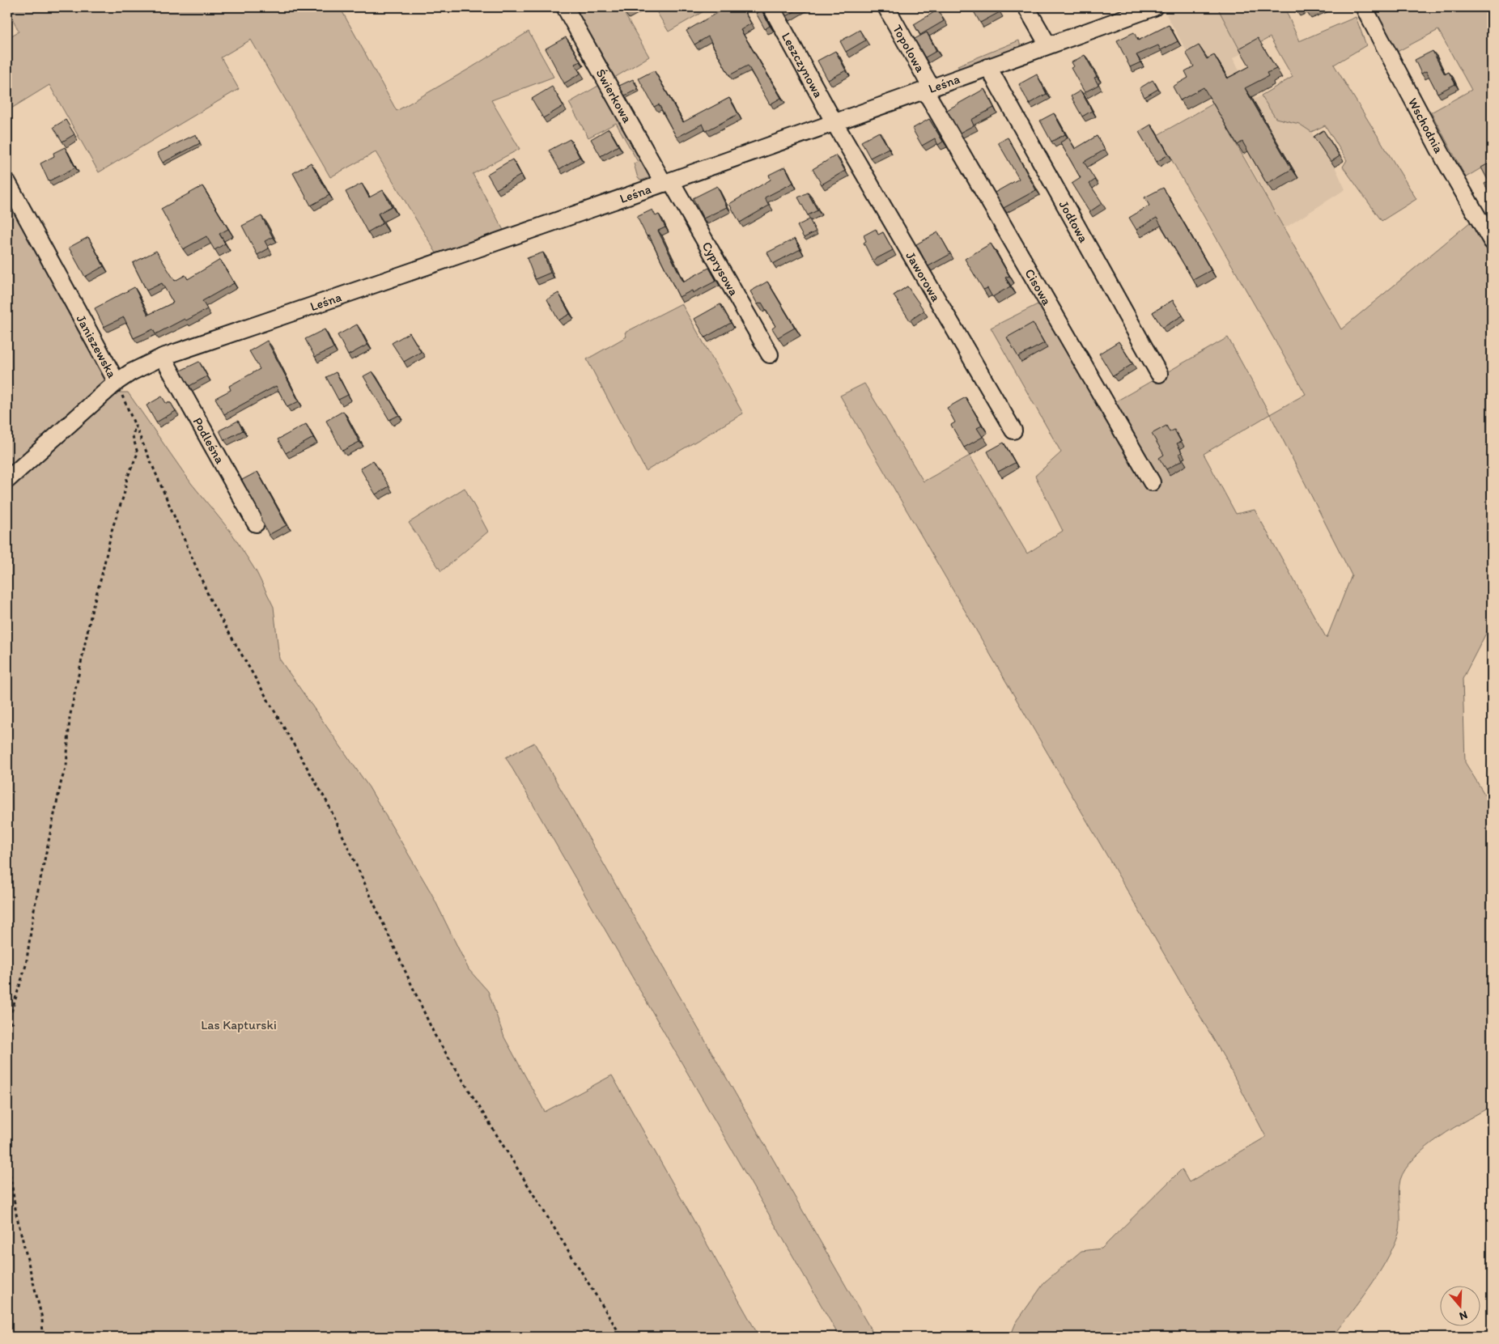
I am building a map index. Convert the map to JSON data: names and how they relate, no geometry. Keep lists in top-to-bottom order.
{
  "streets": {
    "street": [
      "Topolowa",
      "Leszczynowa",
      "Leśna",
      "Świerkowa",
      "Wschodnia",
      "Jodłowa",
      "Cyprysowa",
      "Jaworowa",
      "Cisowa",
      "Janiszewska",
      "Podleśna"
    ]
  },
  "crossings": [
    ["Topolowa", "Leśna"],
    ["Topolowa", "Cisowa"],
    ["Leszczynowa", "Leśna"],
    ["Leszczynowa", "Jaworowa"],
    ["Leśna", "Świerkowa"],
    ["Leśna", "Jodłowa"],
    ["Leśna", "Cyprysowa"],
    ["Leśna", "Jaworowa"],
    ["Leśna", "Cisowa"],
    ["Leśna", "Janiszewska"],
    ["Leśna", "Podleśna"],
    ["Świerkowa", "Cyprysowa"]
  ],
  "parks": ["Las Kapturski"],
  "north": "bottom"
}
